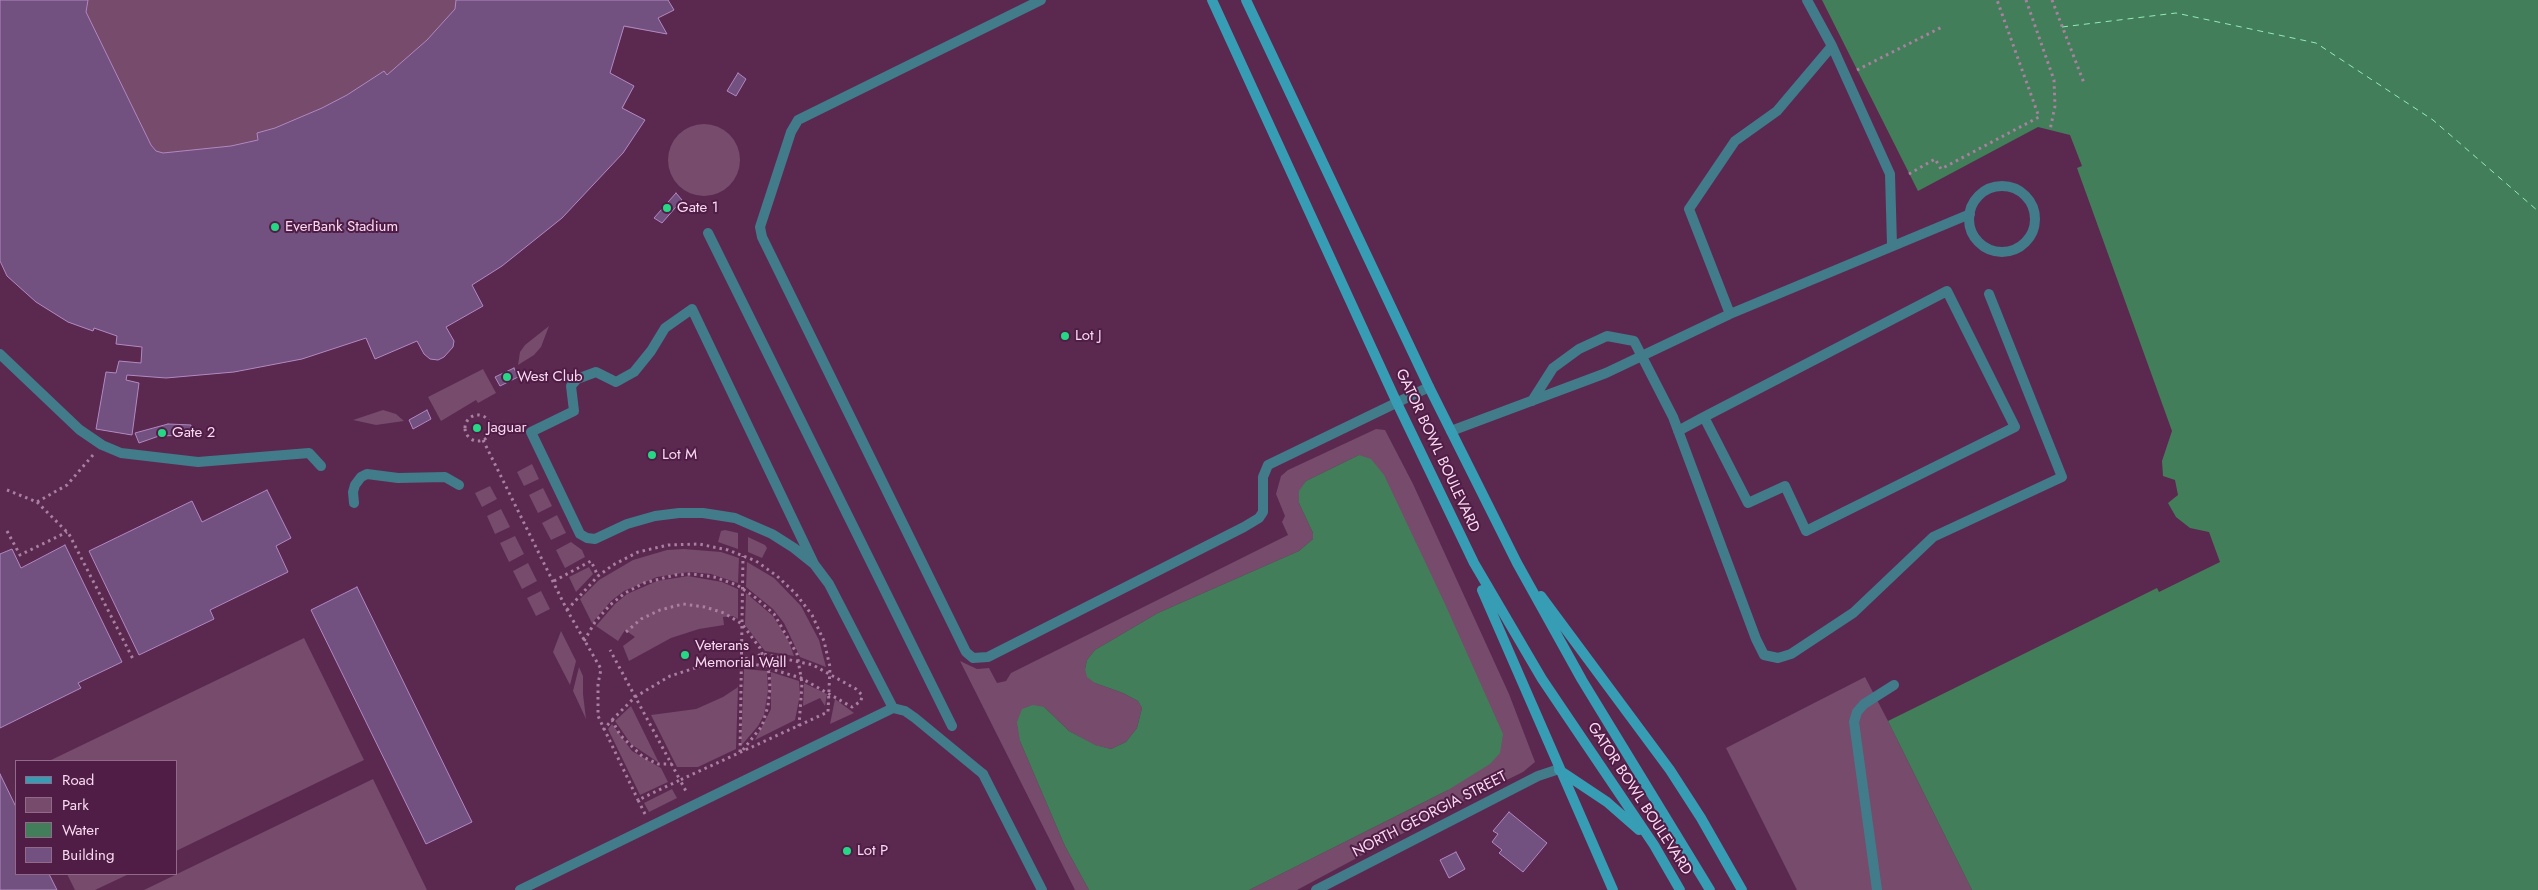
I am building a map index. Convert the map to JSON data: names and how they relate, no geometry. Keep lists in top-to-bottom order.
{
  "streets": {
    "main road": ["GATOR BOWL BOULEVARD"],
    "street": ["NORTH GEORGIA STREET"]
  },
  "places": [
    "Gate 1",
    "EverBank Stadium",
    "Lot J",
    "West Club",
    "Jaguar",
    "Gate 2",
    "Lot M",
    "Veterans Memorial Wall",
    "Lot P"
  ],
  "legend": [
    "Road",
    "Park",
    "Water",
    "Building"
  ]
}
